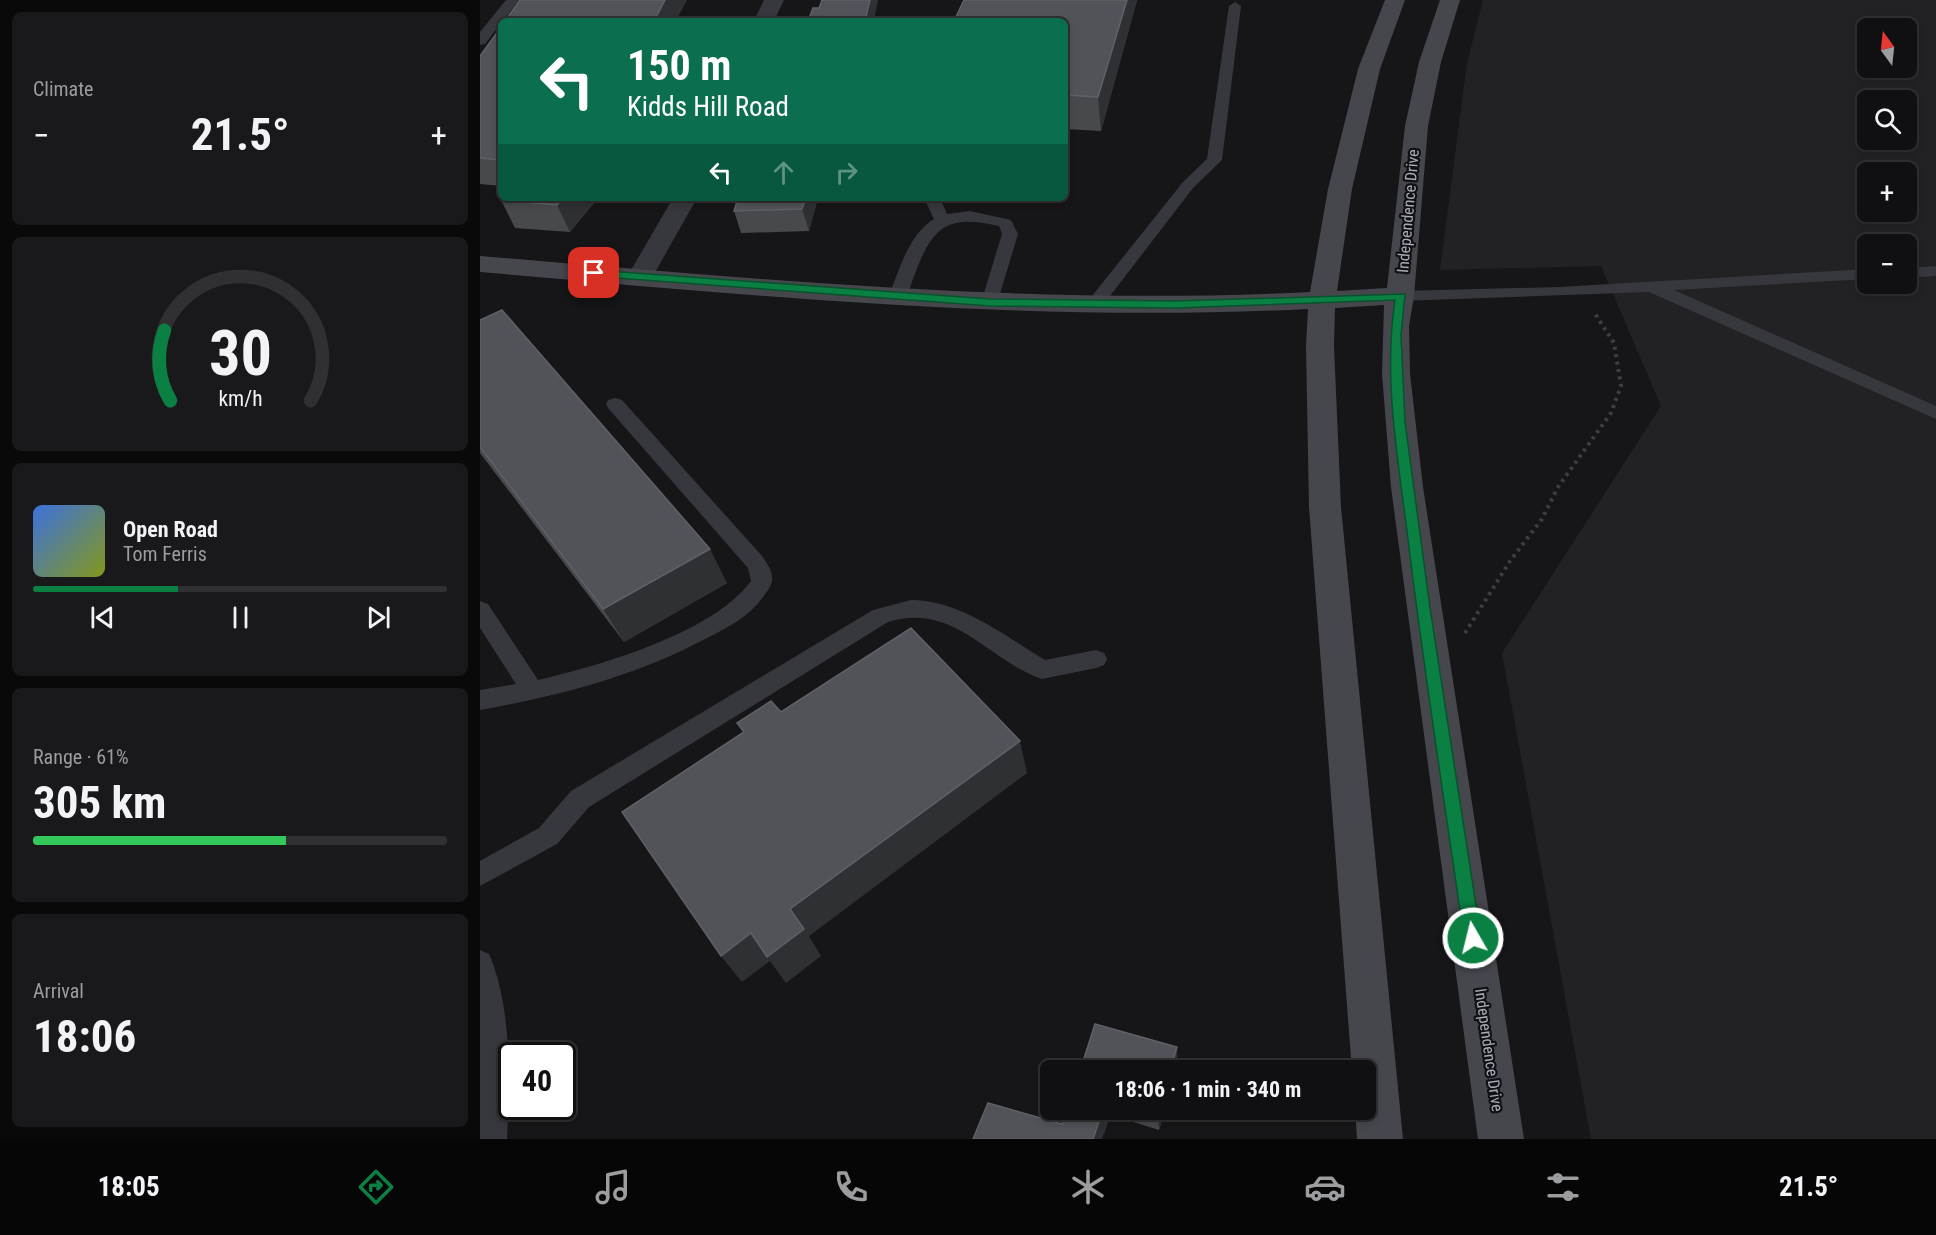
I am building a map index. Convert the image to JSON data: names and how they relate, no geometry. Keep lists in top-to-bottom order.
{
  "streets": {
    "street": ["Independence Drive"]
  },
  "north": "top",
  "page": {
    "tile": [
      "Climate",
      ["Range · 61%", "305 km"],
      ["Arrival", "18:06"]
    ],
    "map_buttons": ["+", "−"],
    "turn": ["150 m", "Kidds Hill Road"],
    "heat": ["−", "21.5°", "+"],
    "song": ["Open Road", "Tom Ferris"],
    "limit": "40",
    "trip": "18:06 · 1 min · 340 m",
    "tabs": ["18:05", "21.5°"],
    "gauge": ["30", "km/h"]
  }
}
